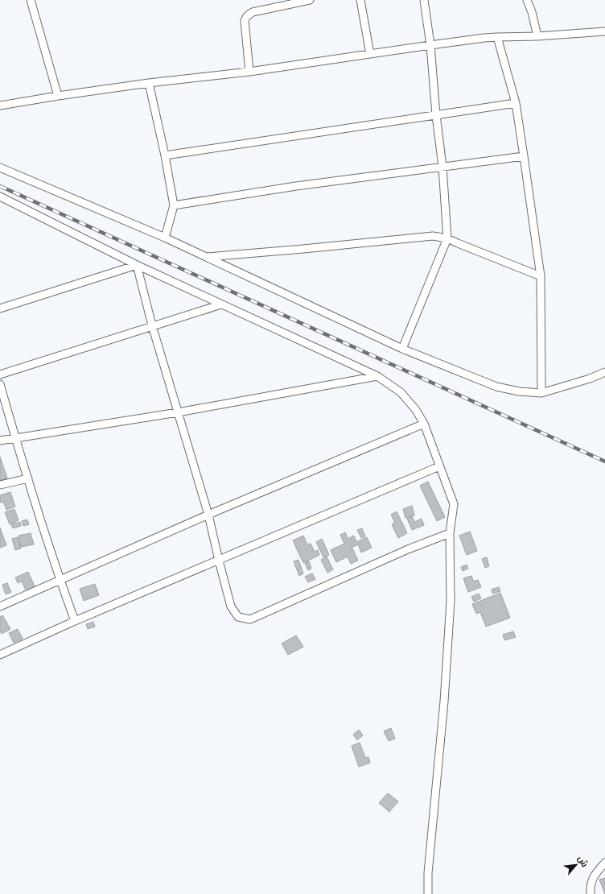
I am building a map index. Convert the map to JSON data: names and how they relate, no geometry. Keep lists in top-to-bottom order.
{
  "north": "top right"
}
